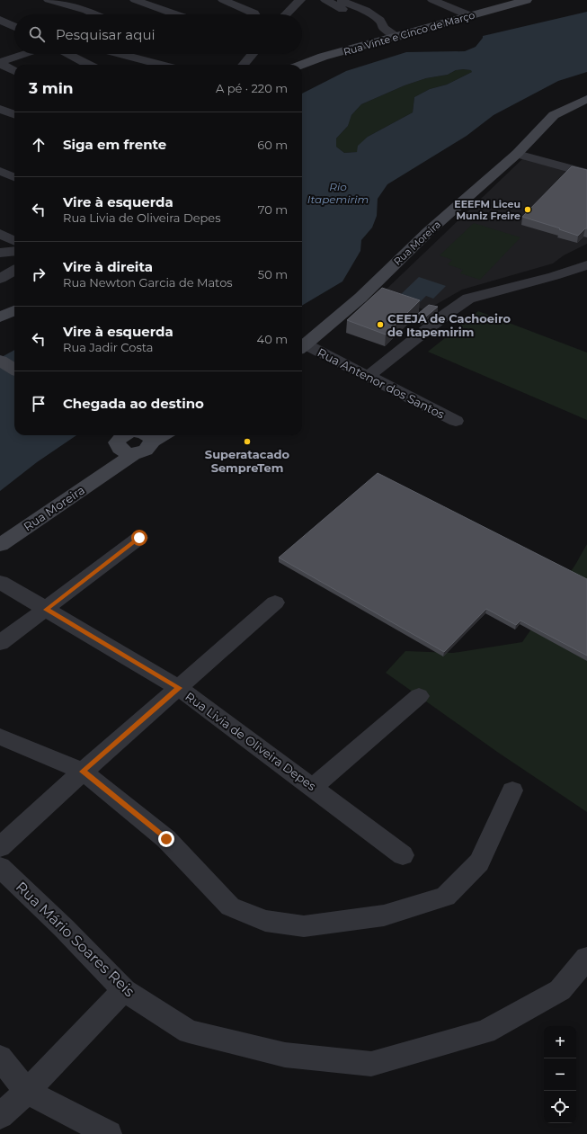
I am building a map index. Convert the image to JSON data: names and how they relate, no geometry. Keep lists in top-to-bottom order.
{
  "streets": {
    "main road": ["Rua Vinte e Cinco de Março", "Rua Moreira"],
    "street": ["Rua Antenor dos Santos", "Rua Livia de Oliveira Depes", "Rua Mário Soares Reis"]
  },
  "crossings": [
    ["Rua Moreira", "Rua Antenor dos Santos"]
  ],
  "water": ["Rio Itapemirim"],
  "places": ["EEEFM Liceu Muniz Freire", "CEEJA de Cachoeiro de Itapemirim", "Superatacado SempreTem"],
  "page": {
    "search": "Pesquisar aqui",
    "heading": ["3 min", "A pé · 220 m"],
    "list": [
      ["Siga em frente", "60 m"],
      ["Vire à esquerda", "Rua Livia de Oliveira Depes", "70 m"],
      ["Vire à direita", "Rua Newton Garcia de Matos", "50 m"],
      ["Vire à esquerda", "Rua Jadir Costa", "40 m"],
      "Chegada ao destino"
    ],
    "map_buttons": ["+", "−"]
  }
}
